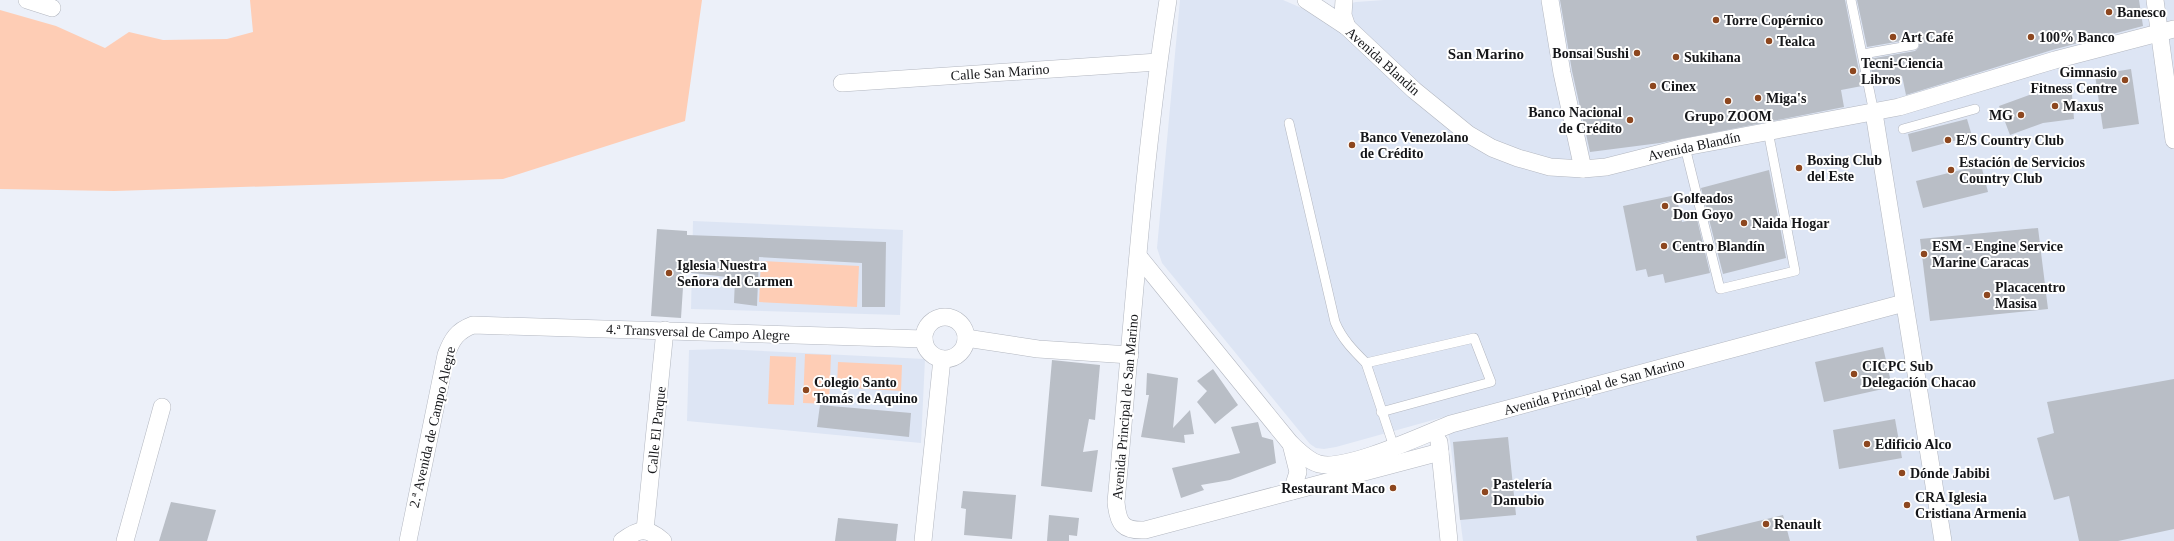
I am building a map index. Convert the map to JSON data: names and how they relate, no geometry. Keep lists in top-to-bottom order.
{
  "streets": {
    "street": [
      "Avenida Blandín",
      "Calle San Marino",
      "4.ª Transversal de Campo Alegre",
      "Avenida Principal de San Marino",
      "2.ª Avenida de Campo Alegre",
      "Calle El Parque"
    ]
  },
  "crossings": [
    ["Calle San Marino", "Avenida Principal de San Marino"],
    ["4.ª Transversal de Campo Alegre", "2.ª Avenida de Campo Alegre"],
    ["4.ª Transversal de Campo Alegre", "Calle El Parque"]
  ],
  "districts": ["San Marino"],
  "places": [
    "Banesco",
    "Torre Copérnico",
    "Art Café",
    "100% Banco",
    "Tealca",
    "Bonsai Sushi",
    "Sukihana",
    "Tecni-Ciencia Libros",
    "Gimnasio Fitness Centre",
    "Cinex",
    "Miga's",
    "Grupo ZOOM",
    "Maxus",
    "MG",
    "Banco Nacional de Crédito",
    "E/S Country Club",
    "Banco Venezolano de Crédito",
    "Boxing Club del Este",
    "Estación de Servicios Country Club",
    "Golfeados Don Goyo",
    "Naida Hogar",
    "Centro Blandín",
    "ESM - Engine Service Marine Caracas",
    "Iglesia Nuestra Señora del Carmen",
    "Placacentro Masisa",
    "CICPC Sub Delegación Chacao",
    "Colegio Santo Tomás de Aquino",
    "Edificio Alco",
    "Dónde Jabibi",
    "Restaurant Maco",
    "Pastelería Danubio",
    "CRA Iglesia Cristiana Armenia",
    "Renault"
  ]
}
